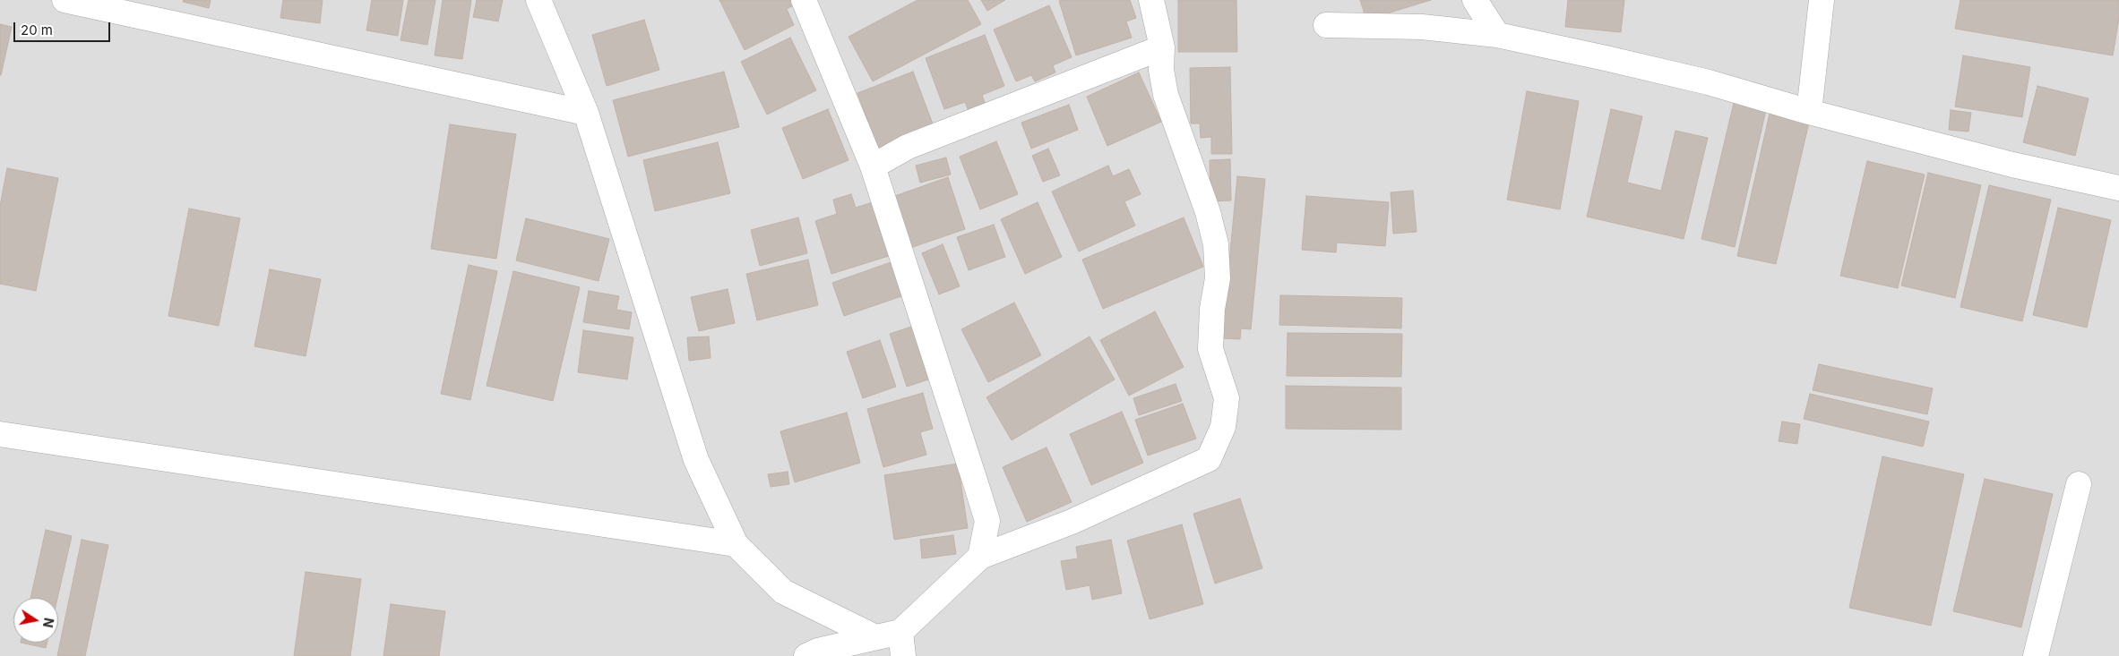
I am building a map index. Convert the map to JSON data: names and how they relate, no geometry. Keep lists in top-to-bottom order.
{
  "scale_bar": "20 m",
  "north": "right"
}
